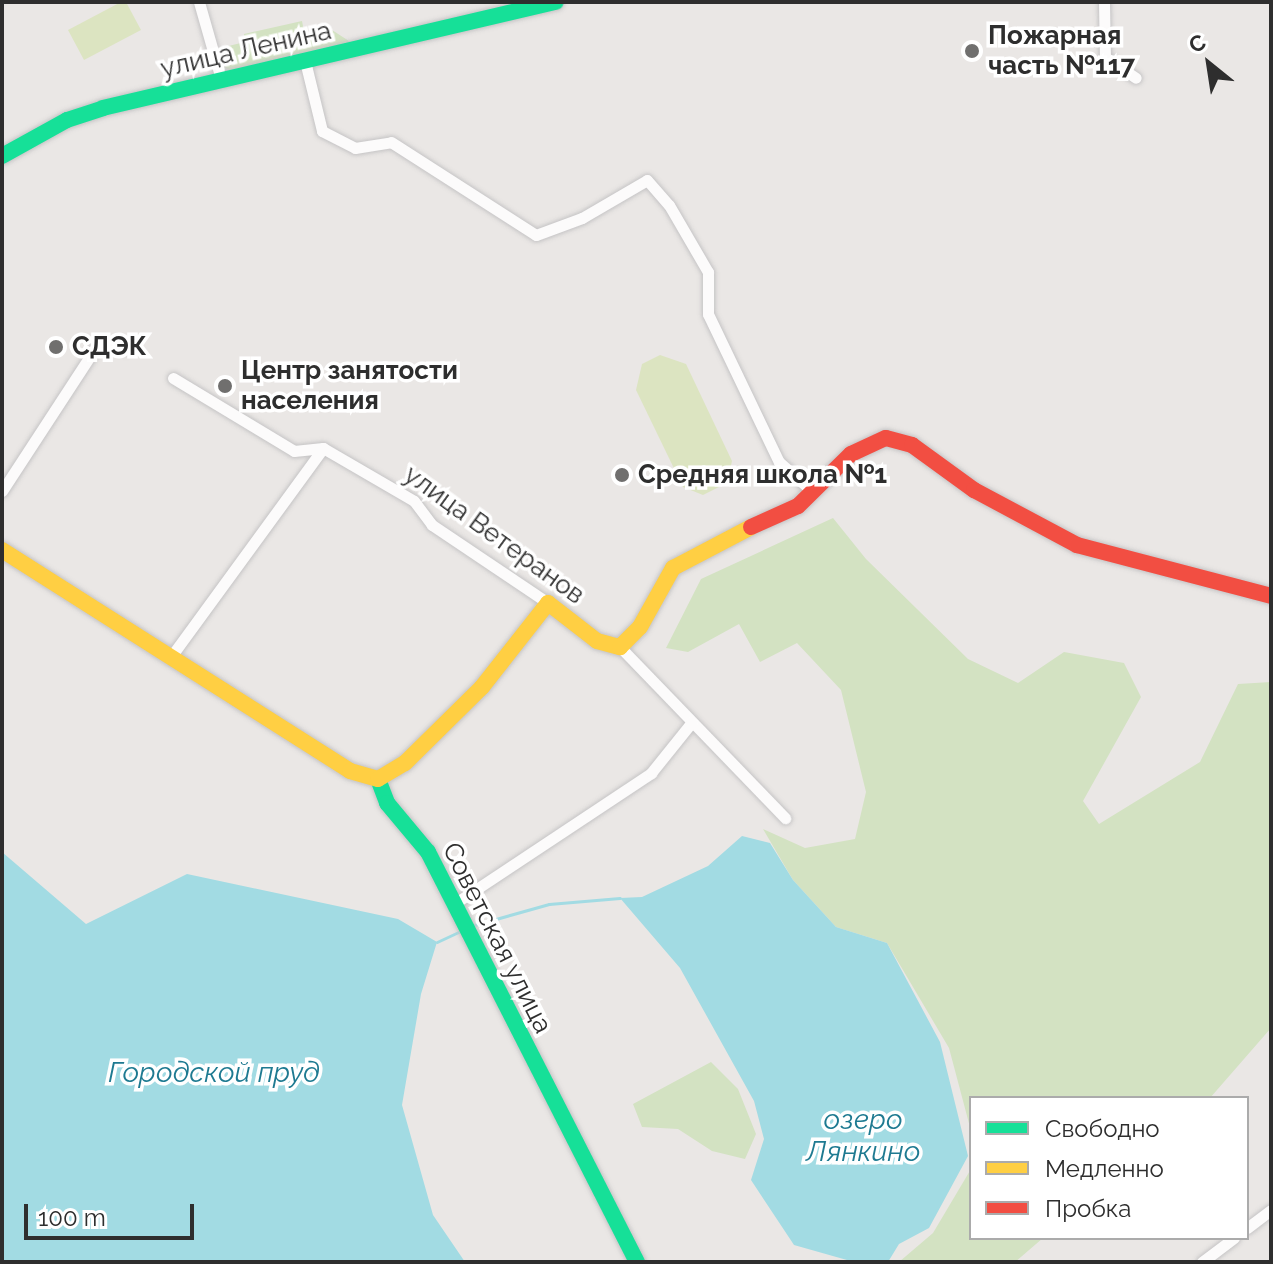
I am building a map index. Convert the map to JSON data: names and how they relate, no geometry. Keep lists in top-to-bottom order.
{
  "streets": {
    "street": ["улица Ленина", "улица Ветеранов", "Советская улица"]
  },
  "water": ["Городской пруд", "озеро Лянкино"],
  "places": [
    "Пожарная часть №117",
    "СДЭК",
    "Центр занятости населения",
    "Средняя школа №1"
  ],
  "legend": ["Свободно", "Медленно", "Пробка"],
  "scale_bar": "100 m",
  "north": "top left"
}
